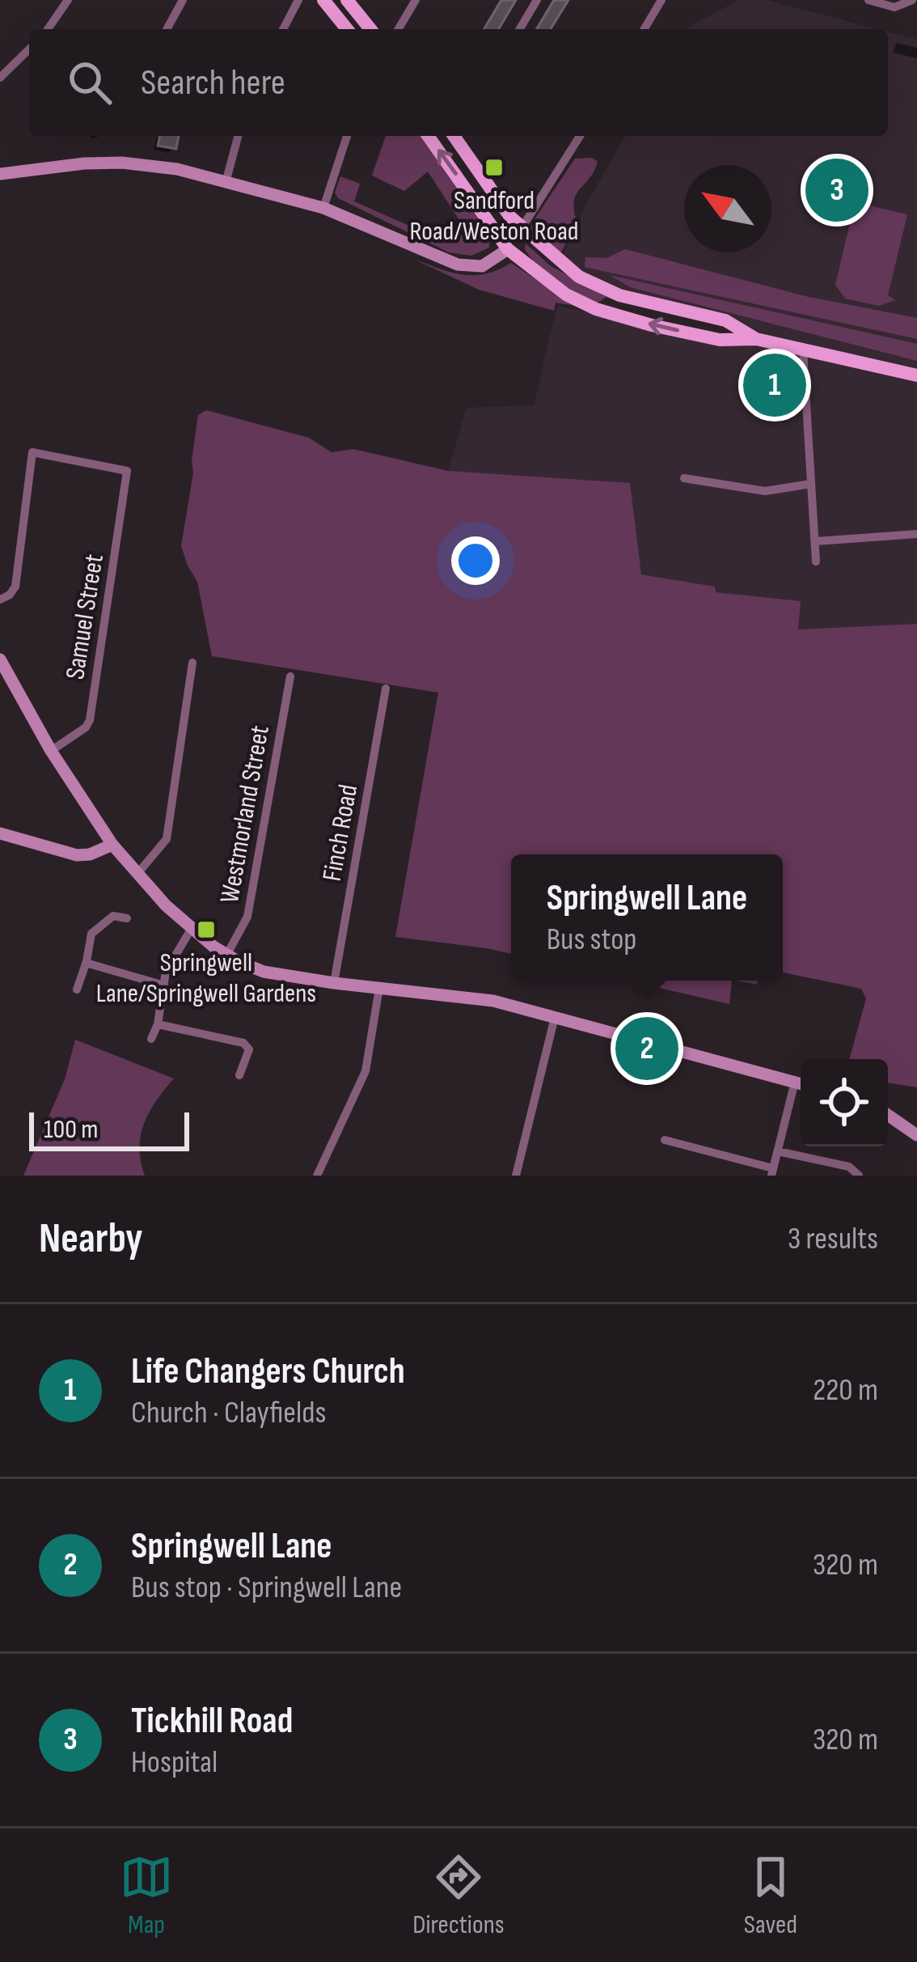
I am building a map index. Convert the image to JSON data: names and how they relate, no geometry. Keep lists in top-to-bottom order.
{
  "streets": {
    "street": ["Samuel Street", "Westmorland Street", "Finch Road"]
  },
  "places": {
    "transit": ["Sandford Road/Weston Road", "Springwell Lane/Springwell Gardens"]
  },
  "scale_bar": "100 m",
  "north": "top left",
  "page": {
    "search": "Search here",
    "pins": ["3", "1", "2"],
    "popup": ["Springwell Lane", "Bus stop"],
    "scale": "100 m",
    "heading": ["Nearby", "3 results"],
    "list": [
      {
        "mark": "1",
        "name": "Life Changers Church",
        "note": "Church · Clayfields",
        "value": "220 m"
      },
      {
        "mark": "2",
        "name": "Springwell Lane",
        "note": "Bus stop · Springwell Lane",
        "value": "320 m"
      },
      {
        "mark": "3",
        "name": "Tickhill Road",
        "note": "Hospital",
        "value": "320 m"
      }
    ],
    "nav": ["Map", "Directions", "Saved"]
  }
}
